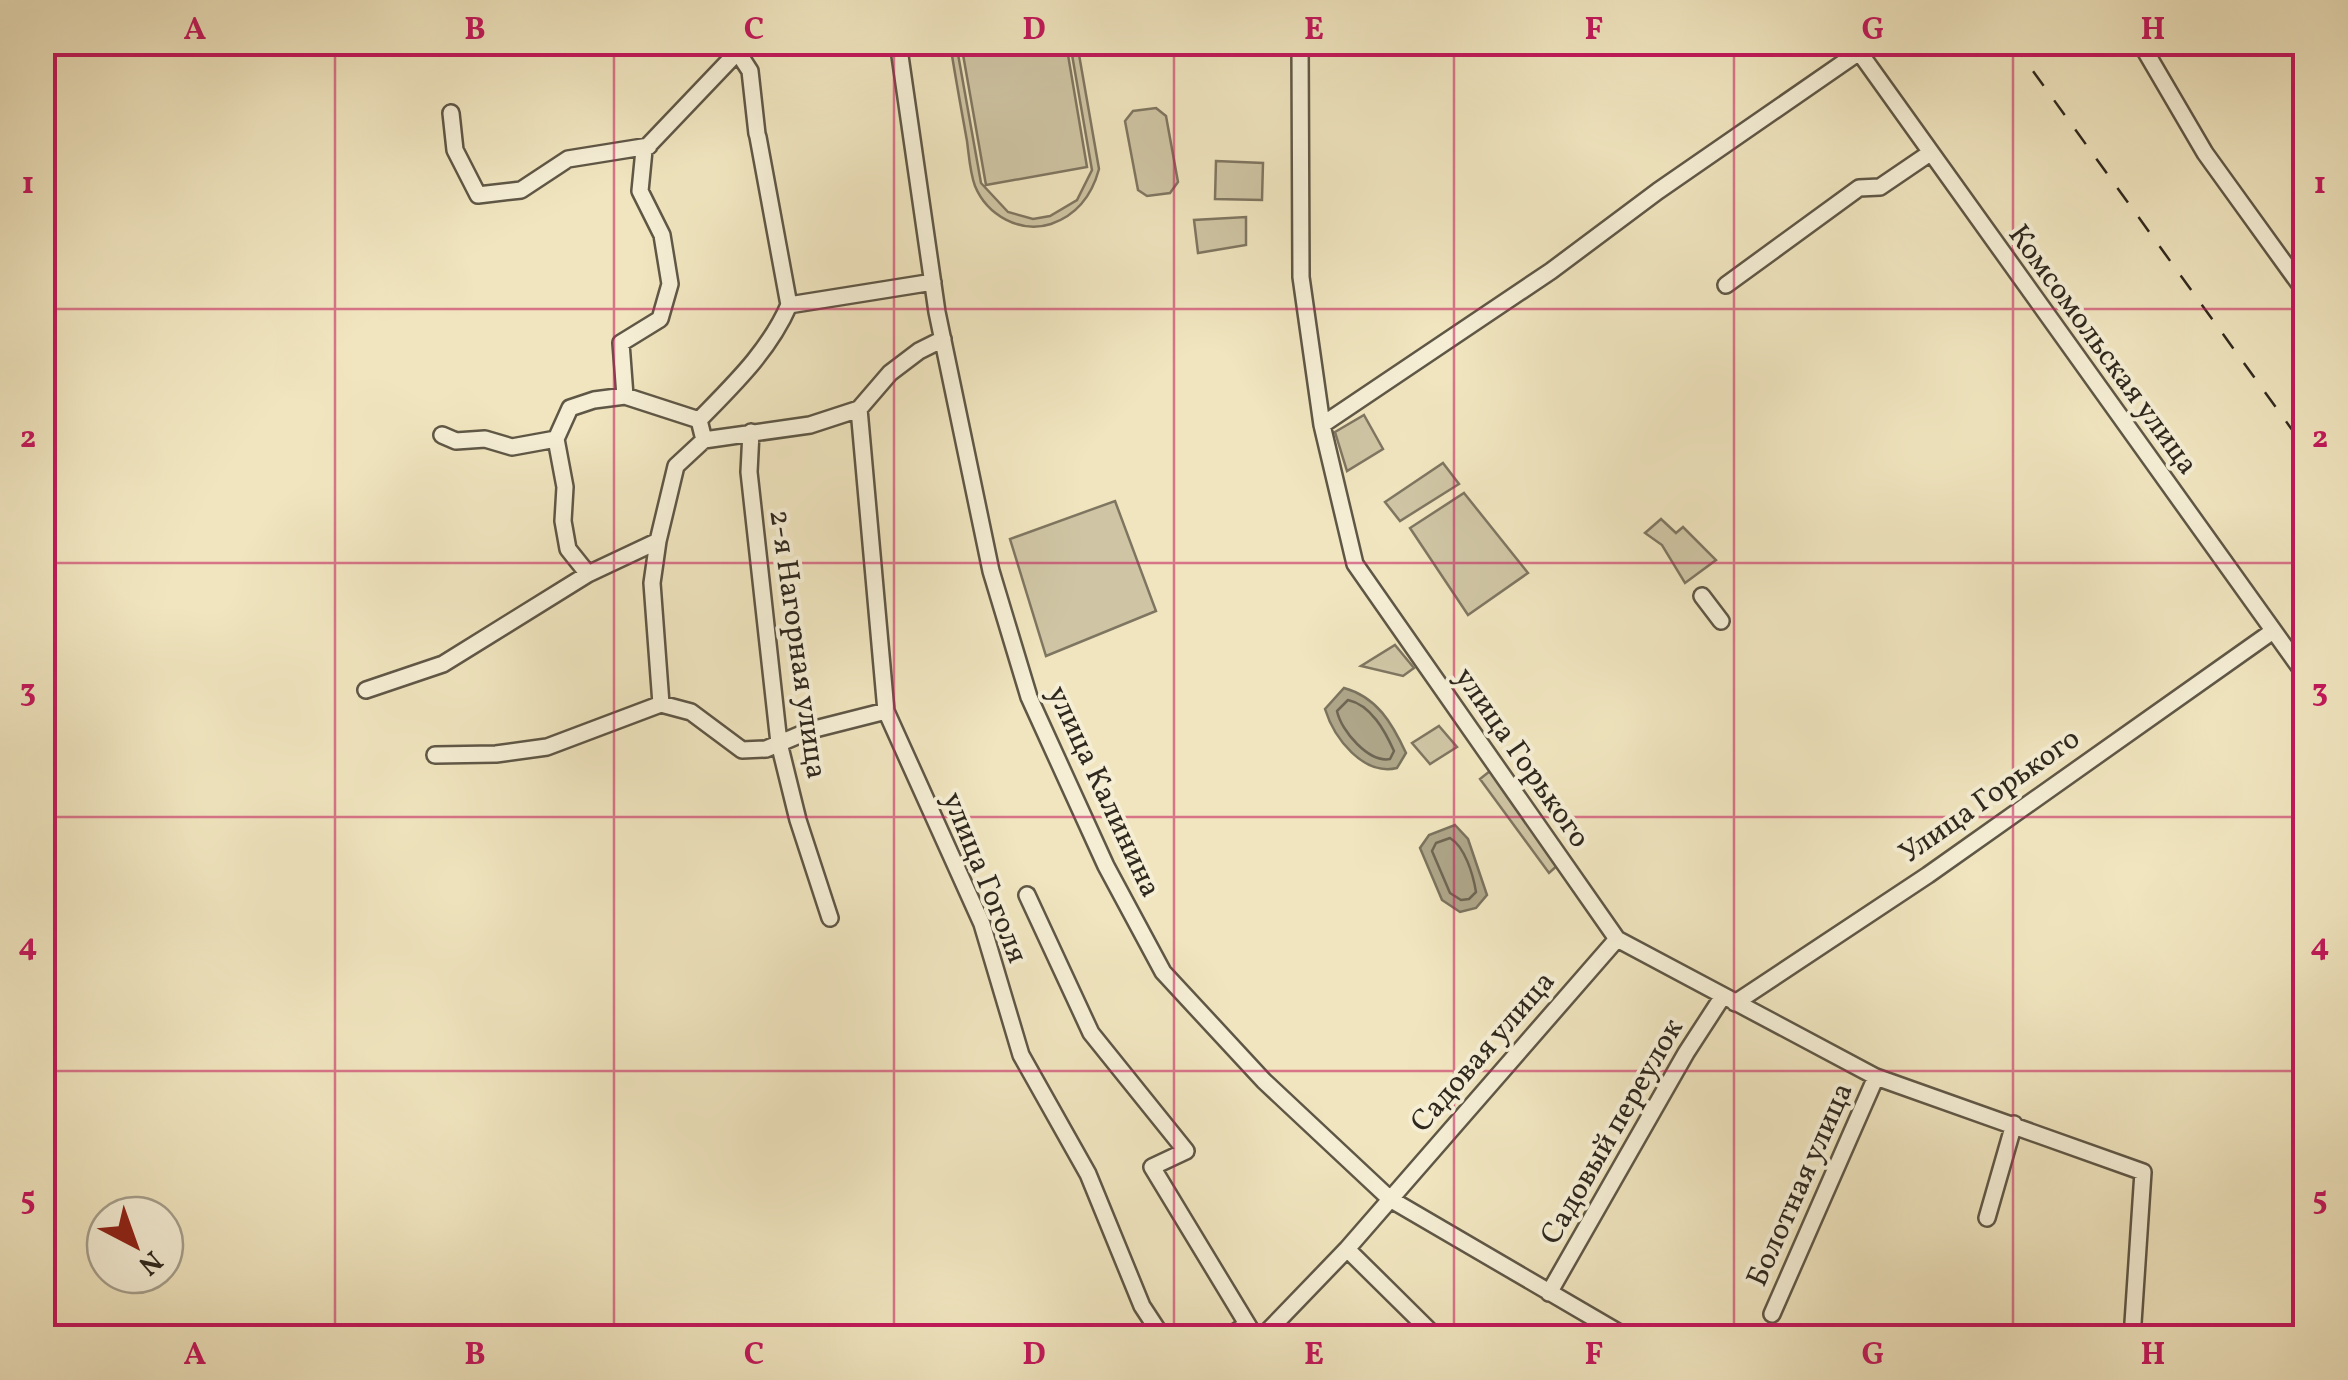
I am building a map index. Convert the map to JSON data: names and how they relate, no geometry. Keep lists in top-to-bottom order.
{
  "streets": {
    "street": [
      "Комсомольская улица",
      "2-я Нагорная улица",
      "улица Горького",
      "улица Калинина",
      "Улица Горького",
      "улица Гоголя",
      "Садовая улица",
      "Садовый переулок",
      "Болотная улица"
    ]
  },
  "crossings": [
    ["Комсомольская улица", "улица Горького"],
    ["Комсомольская улица", "Улица Горького"],
    ["улица Горького", "Улица Горького"],
    ["улица Горького", "Садовая улица"],
    ["улица Горького", "Садовый переулок"],
    ["улица Горького", "Болотная улица"],
    ["улица Калинина", "Садовая улица"],
    ["улица Калинина", "Садовый переулок"],
    ["Улица Горького", "Садовый переулок"]
  ],
  "north": "bottom right",
  "grid": {
    "columns": [
      "A",
      "B",
      "C",
      "D",
      "E",
      "F",
      "G",
      "H"
    ],
    "rows": [
      "1",
      "2",
      "3",
      "4",
      "5"
    ]
  }
}
